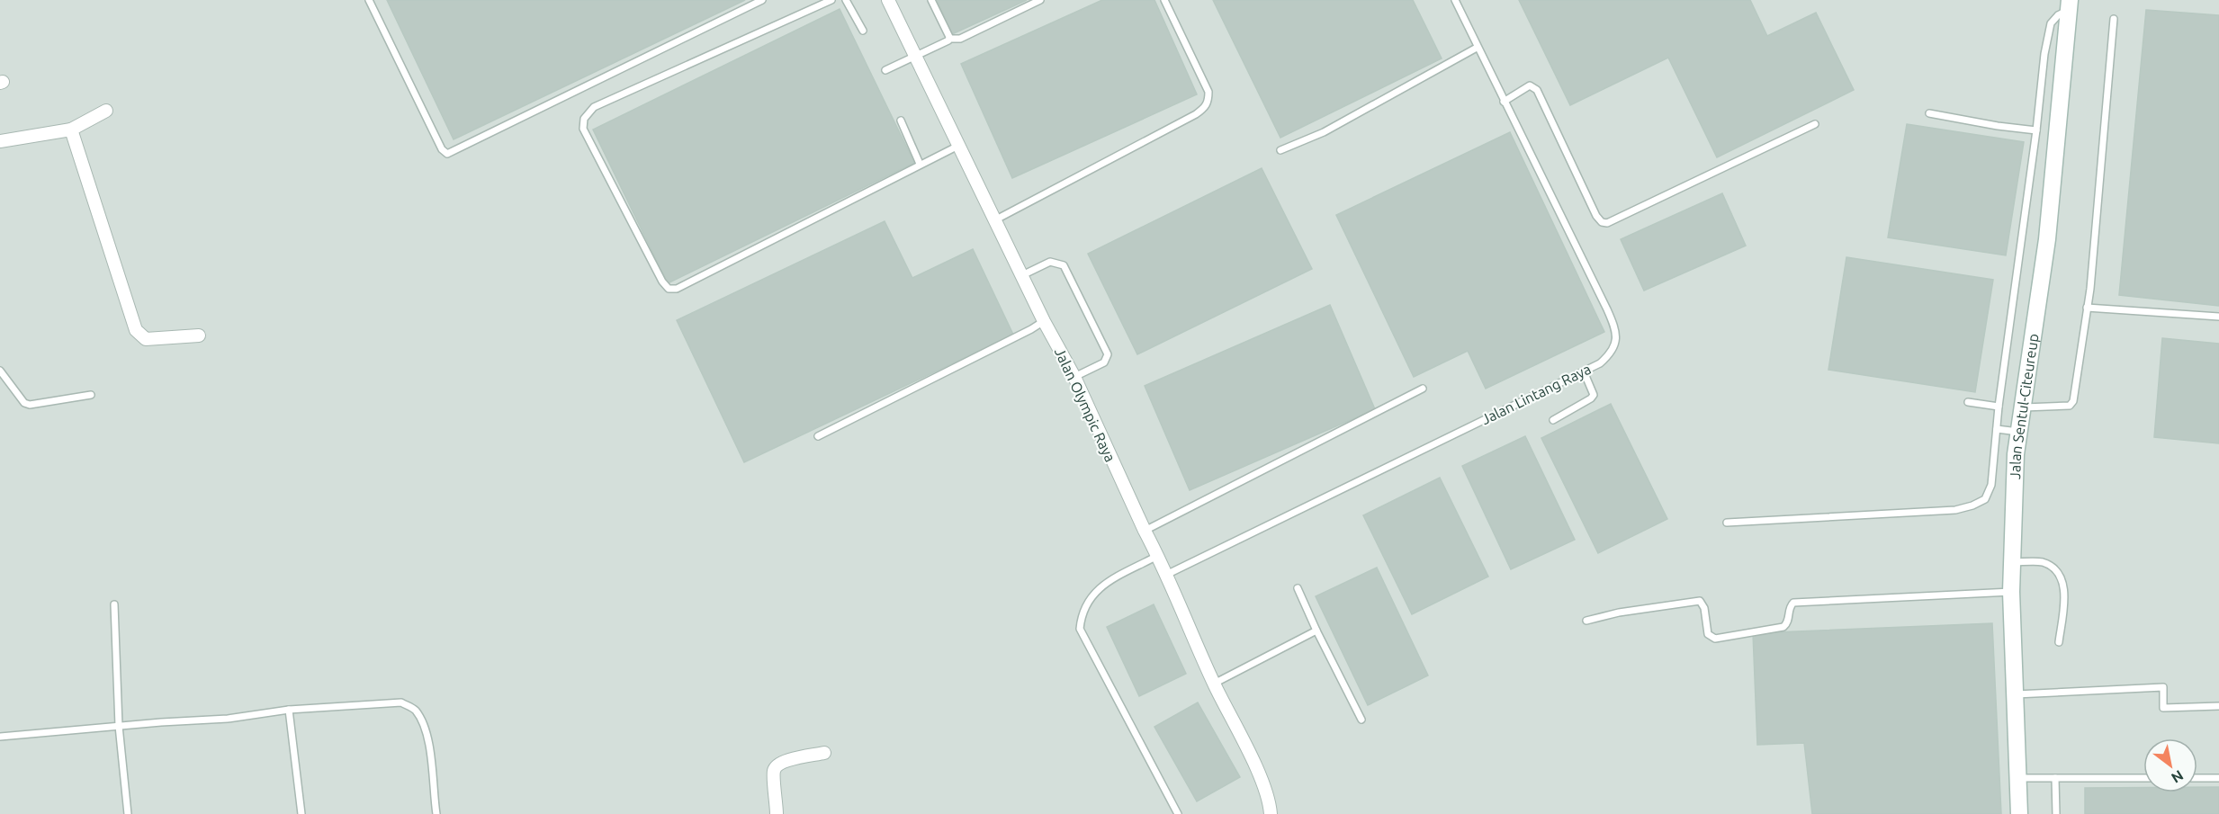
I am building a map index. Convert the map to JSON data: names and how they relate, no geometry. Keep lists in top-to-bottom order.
{
  "streets": {
    "street": ["Jalan Olympic Raya", "Jalan Sentul-Citeureup"],
    "lane": ["Jalan Lintang Raya"]
  },
  "crossings": [
    ["Jalan Lintang Raya", "Jalan Olympic Raya"]
  ],
  "north": "bottom right"
}
